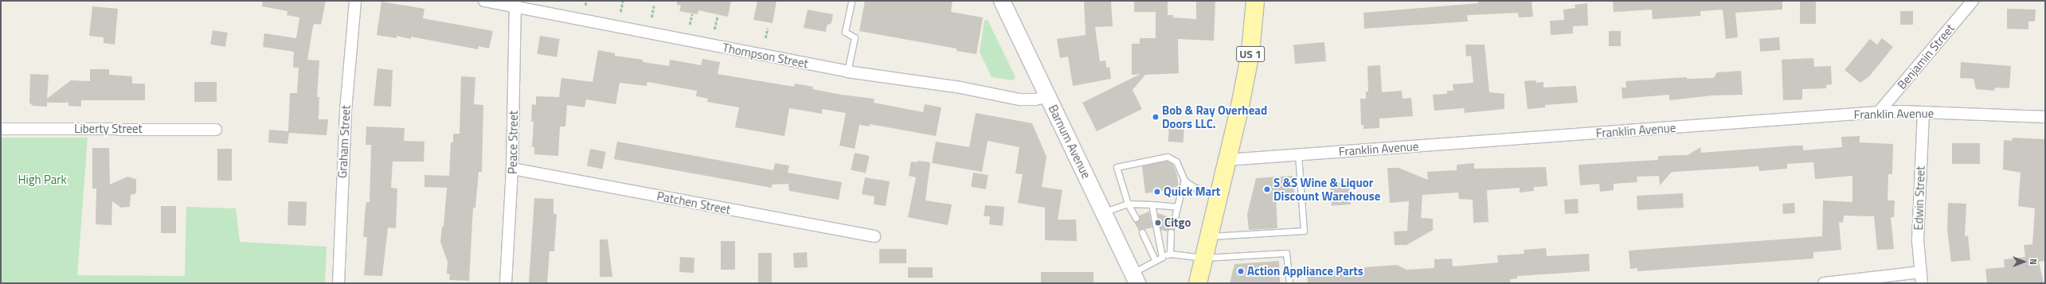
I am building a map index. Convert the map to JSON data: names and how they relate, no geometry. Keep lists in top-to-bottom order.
{
  "streets": {
    "main road": ["US 1", "Barnum Avenue"],
    "street": [
      "Thompson Street",
      "Benjamin Street",
      "Franklin Avenue",
      "Liberty Street",
      "Graham Street",
      "Peace Street",
      "Edwin Street",
      "Patchen Street"
    ]
  },
  "crossings": [
    ["US 1", "Franklin Avenue"],
    ["Thompson Street", "Barnum Avenue"],
    ["Thompson Street", "Peace Street"],
    ["Benjamin Street", "Franklin Avenue"],
    ["Franklin Avenue", "Edwin Street"],
    ["Peace Street", "Patchen Street"]
  ],
  "parks": ["High Park"],
  "places": [
    "Bob & Ray Overhead Doors LLC.",
    "S &S Wine & Liquor Discount Warehouse",
    "Quick Mart",
    "Citgo",
    "Action Appliance Parts"
  ],
  "north": "right"
}
